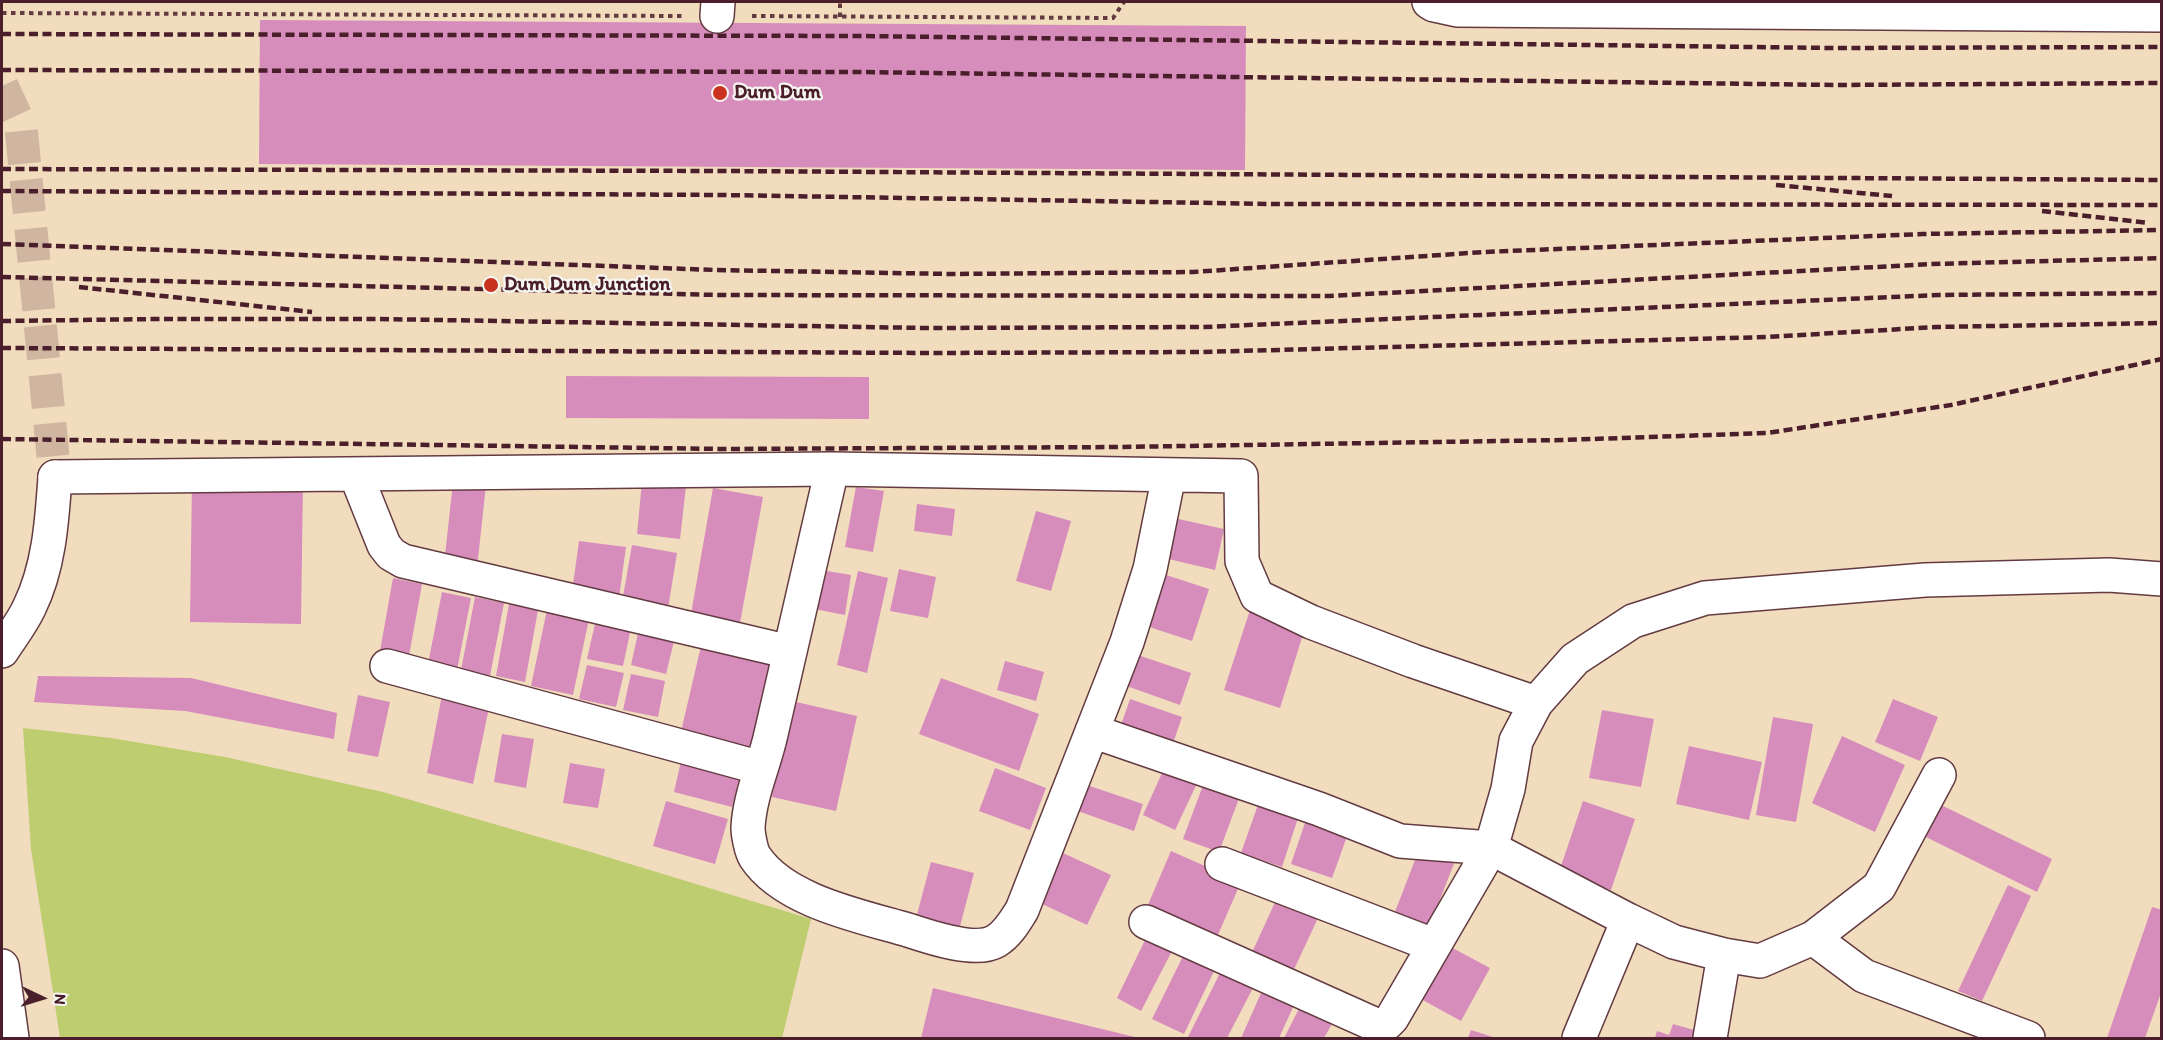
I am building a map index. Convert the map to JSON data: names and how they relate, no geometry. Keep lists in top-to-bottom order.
{
  "places": ["Dum Dum", "Dum Dum Junction"],
  "north": "right"
}
